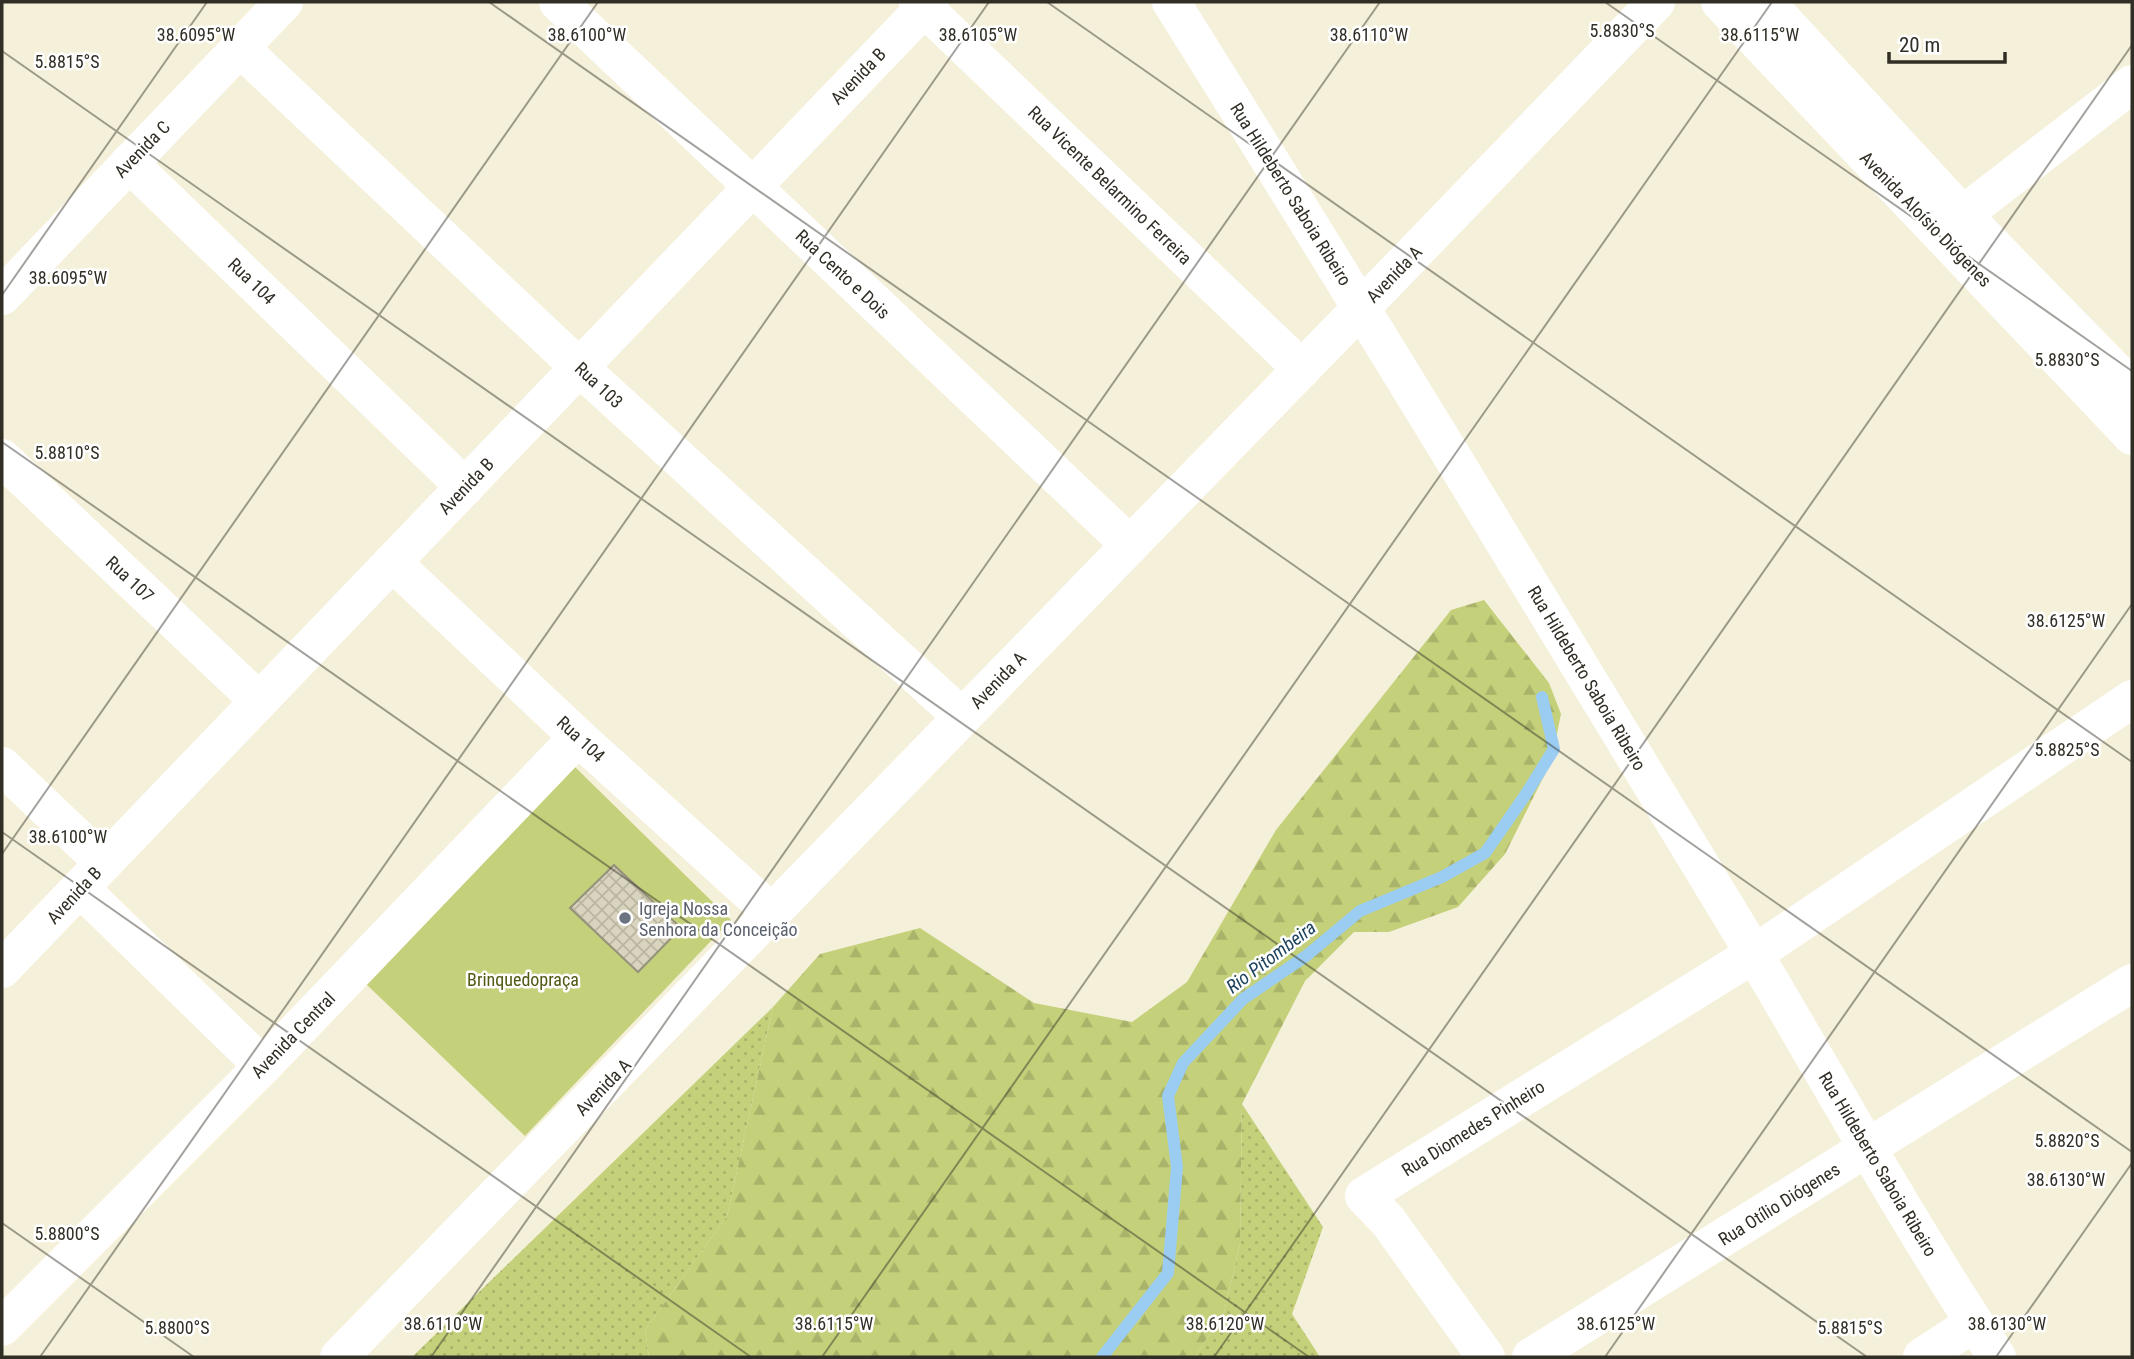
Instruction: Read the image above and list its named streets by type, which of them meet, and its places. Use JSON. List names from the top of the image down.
{
  "streets": {
    "street": [
      "Avenida B",
      "Avenida C",
      "Rua Vicente Belarmino Ferreira",
      "Rua Hildeberto Saboia Ribeiro",
      "Avenida Aloísio Diógenes",
      "Rua Cento e Dois",
      "Avenida A",
      "Rua 104",
      "Rua 103",
      "Rua 107",
      "Avenida Central",
      "Rua Diomedes Pinheiro",
      "Rua Otílio Diógenes"
    ]
  },
  "crossings": [
    ["Avenida B", "Rua Vicente Belarmino Ferreira"],
    ["Avenida B", "Rua Cento e Dois"],
    ["Avenida B", "Rua 104"],
    ["Avenida B", "Rua 103"],
    ["Avenida B", "Rua 107"],
    ["Avenida C", "Rua 104"],
    ["Avenida C", "Rua 103"],
    ["Rua Vicente Belarmino Ferreira", "Avenida A"],
    ["Rua Hildeberto Saboia Ribeiro", "Avenida A"],
    ["Rua Hildeberto Saboia Ribeiro", "Rua Diomedes Pinheiro"],
    ["Rua Hildeberto Saboia Ribeiro", "Rua Otílio Diógenes"],
    ["Rua Cento e Dois", "Avenida A"],
    ["Avenida A", "Rua 104"],
    ["Avenida A", "Rua 103"],
    ["Rua 104", "Avenida Central"]
  ],
  "water": ["Rio Pitombeira"],
  "parks": ["Brinquedopraça"],
  "places": ["Igreja Nossa Senhora da Conceição"],
  "scale_bar": "20 m",
  "coordinates": [
    "5.8830°S",
    "38.6095°W",
    "38.6100°W",
    "38.6105°W",
    "38.6110°W",
    "38.6115°W",
    "5.8815°S",
    "5.8810°S",
    "38.6125°W",
    "5.8825°S",
    "5.8820°S",
    "38.6130°W",
    "5.8800°S",
    "38.6120°W"
  ]
}
